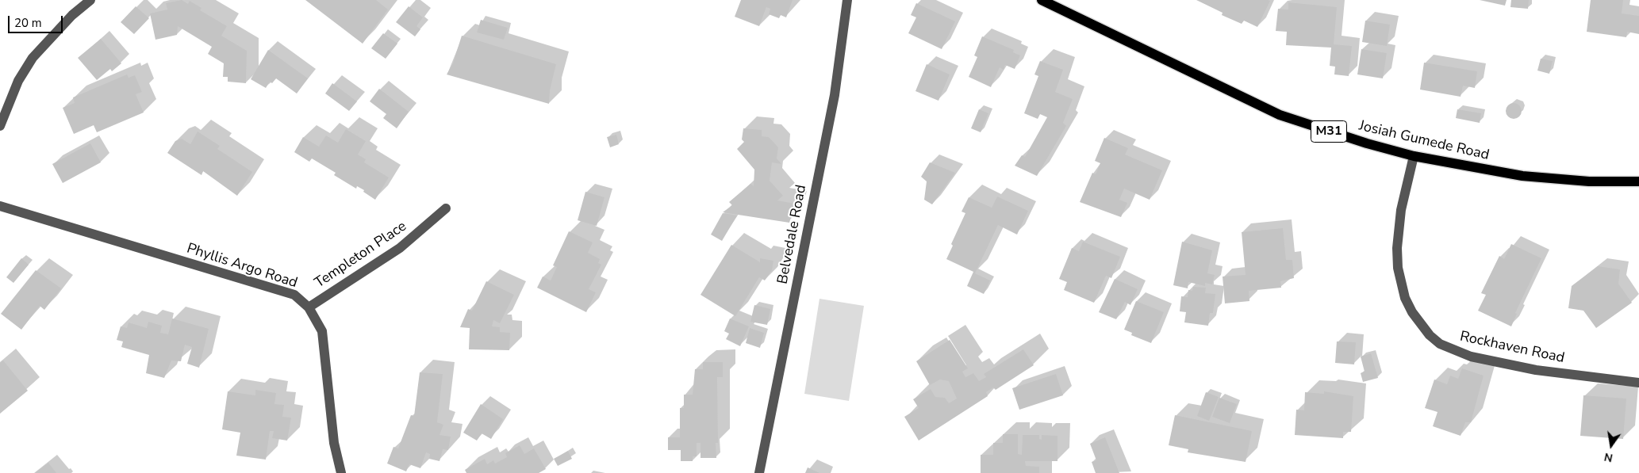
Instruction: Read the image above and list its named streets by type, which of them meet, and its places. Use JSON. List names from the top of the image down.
{
  "streets": {
    "main road": ["M31", "Josiah Gumede Road"],
    "street": [
      "Belvedale Road",
      "Templeton Place",
      "Phyllis Argo Road",
      "Rockhaven Road"
    ]
  },
  "crossings": [
    ["Josiah Gumede Road", "Rockhaven Road"],
    ["Templeton Place", "Phyllis Argo Road"]
  ],
  "scale_bar": "20 m",
  "north": "bottom"
}
